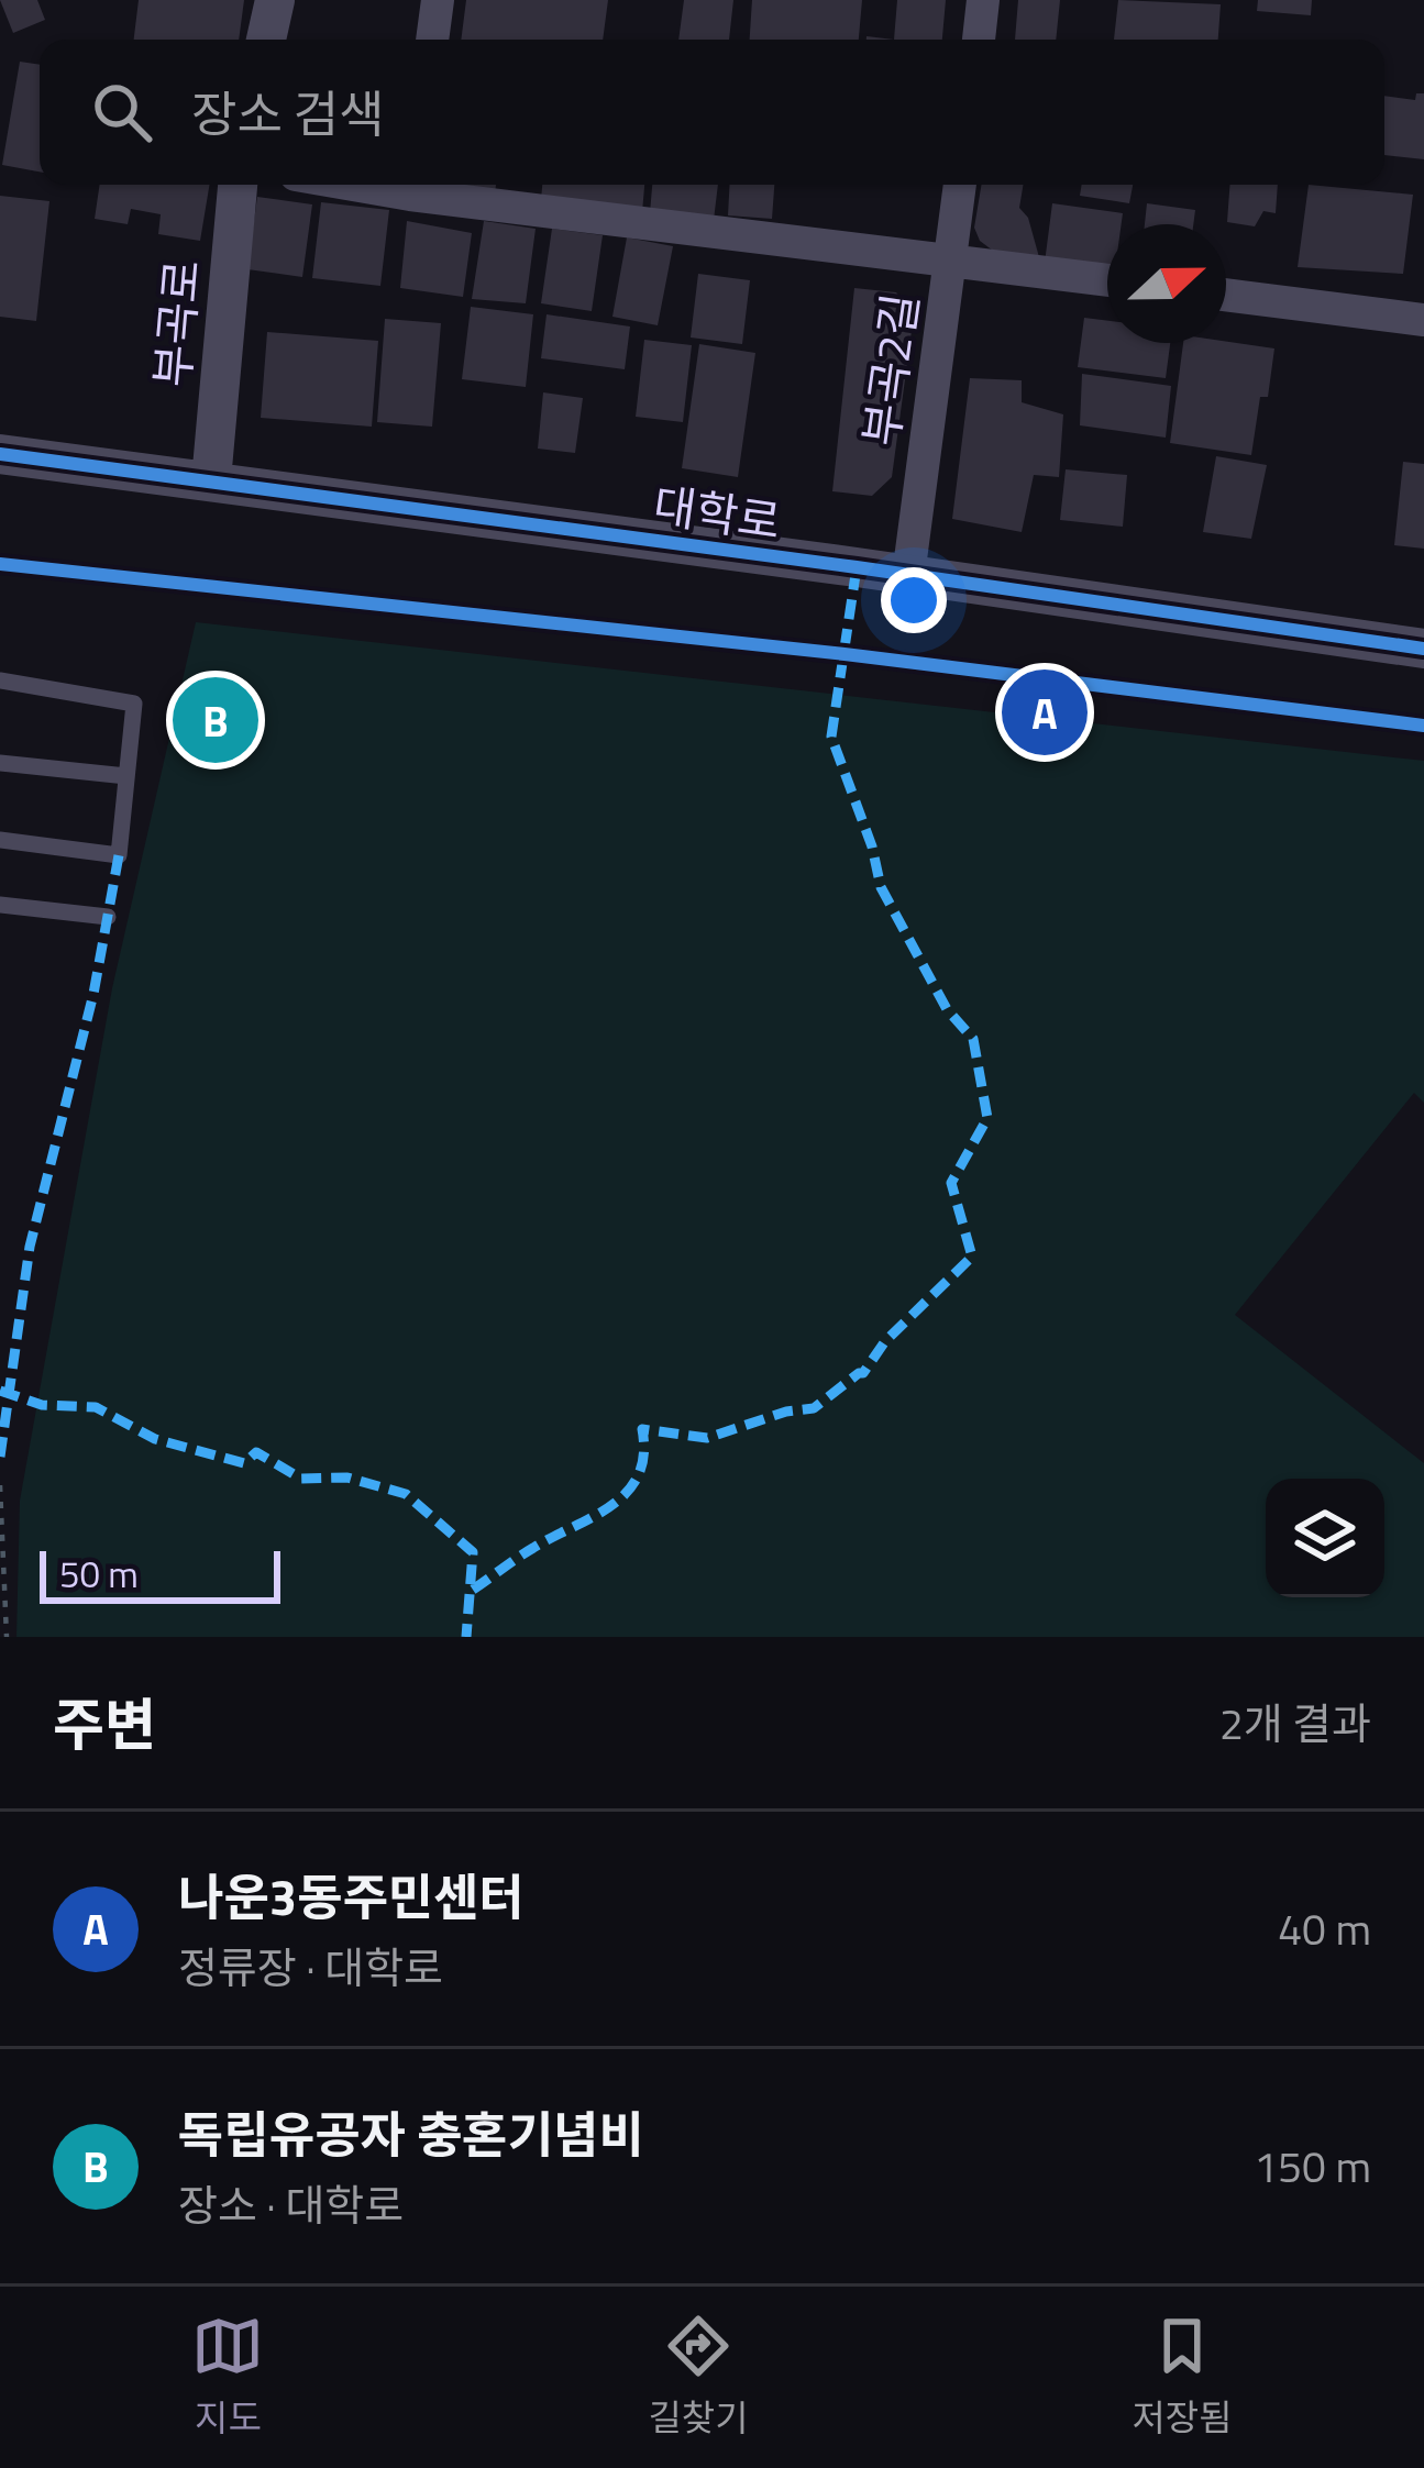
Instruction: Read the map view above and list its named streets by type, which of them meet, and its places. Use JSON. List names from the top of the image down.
{
  "streets": {
    "street": ["부곡로", "부곡2길", "대학로"]
  },
  "crossings": [
    ["부곡로", "대학로"],
    ["부곡2길", "대학로"]
  ],
  "scale_bar": "50 m",
  "north": "right",
  "page": {
    "search": "장소 검색",
    "pins": ["A", "B"],
    "scale": "50 m",
    "heading": ["주변", "2개 결과"],
    "list": [
      {
        "mark": "A",
        "name": "나운3동주민센터",
        "note": "정류장 · 대학로",
        "value": "40 m"
      },
      {
        "mark": "B",
        "name": "독립유공자 충혼기념비",
        "note": "장소 · 대학로",
        "value": "150 m"
      }
    ],
    "nav": ["지도", "길찾기", "저장됨"]
  }
}
